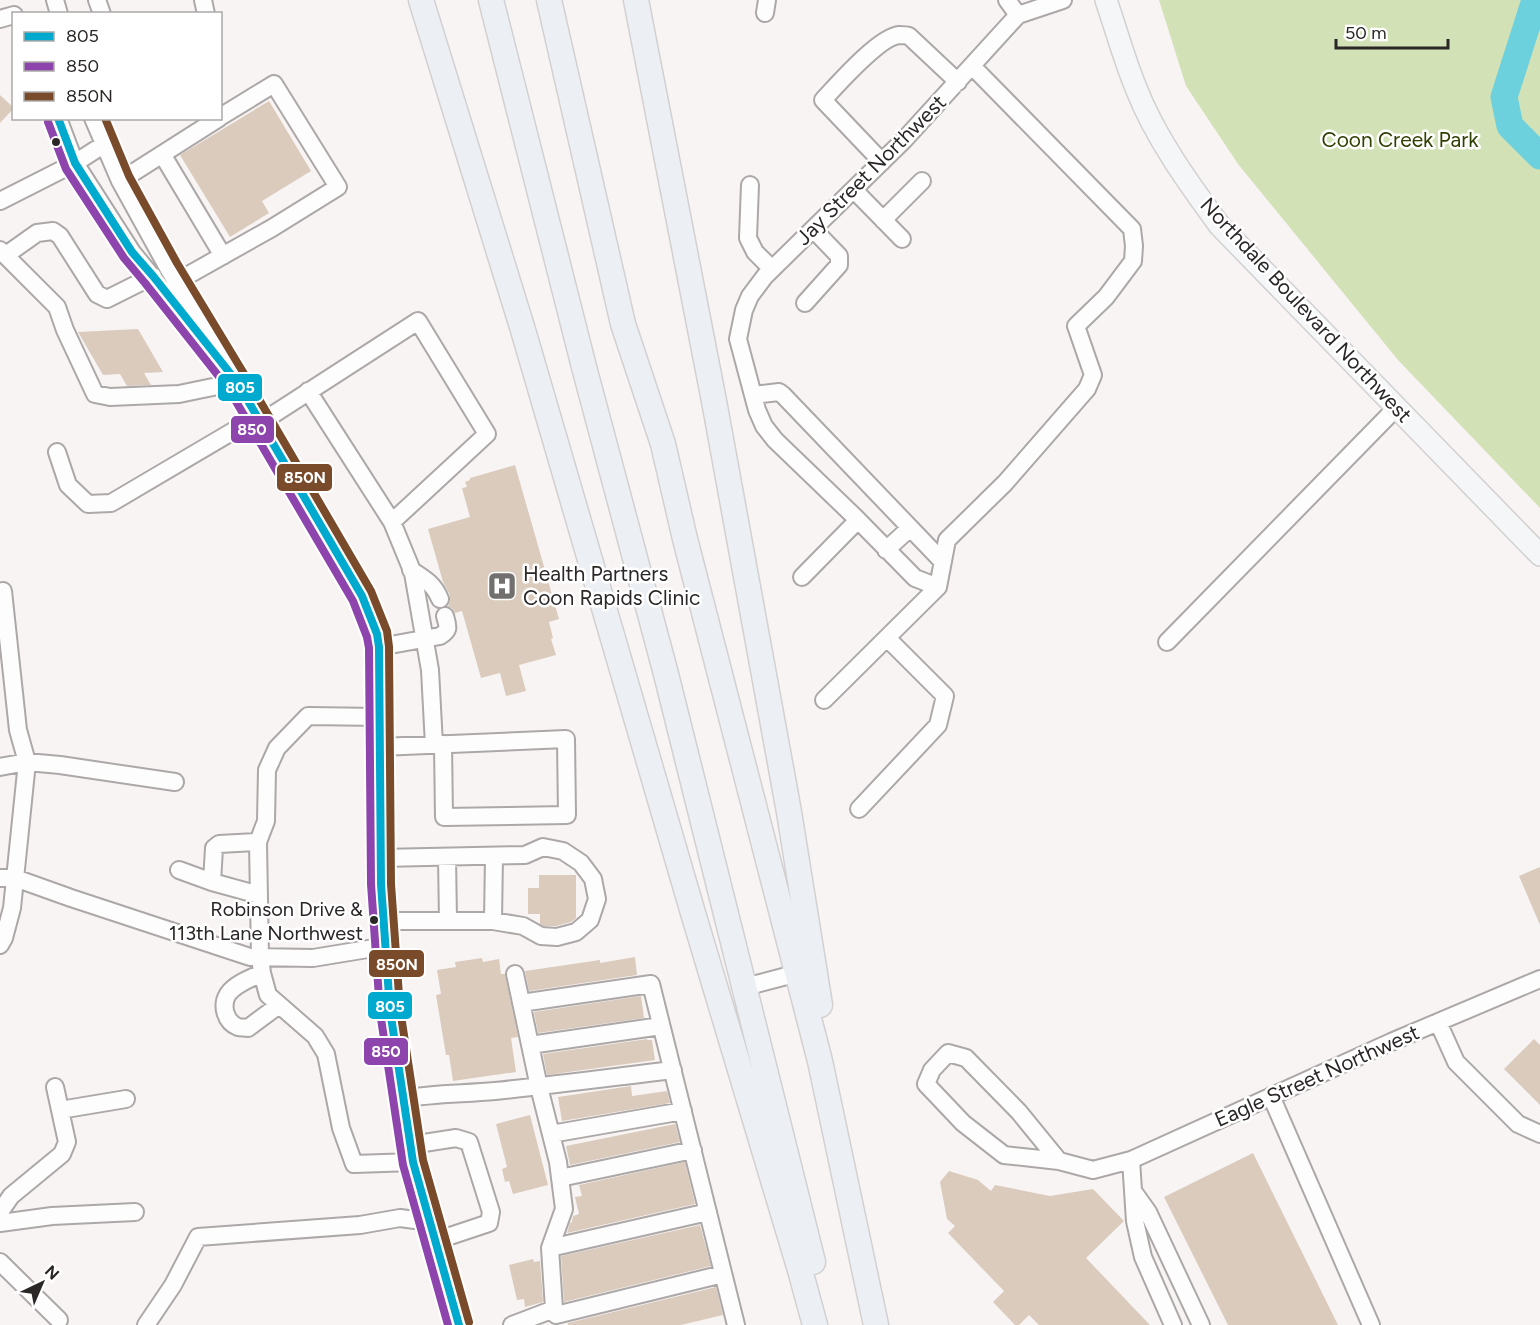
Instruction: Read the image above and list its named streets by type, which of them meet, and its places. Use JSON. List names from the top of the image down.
{
  "streets": {
    "main road": ["Northdale Boulevard Northwest"],
    "street": ["Jay Street Northwest", "Eagle Street Northwest"]
  },
  "parks": ["Coon Creek Park"],
  "places": {
    "hospital": ["Health Partners Coon Rapids Clinic"],
    "other": ["Robinson Drive & 113th Lane Northwest"]
  },
  "lines": ["transit line 805", "transit line 850N", "transit line 850"],
  "legend": ["805", "850", "850N"],
  "scale_bar": "50 m",
  "north": "top right"
}
